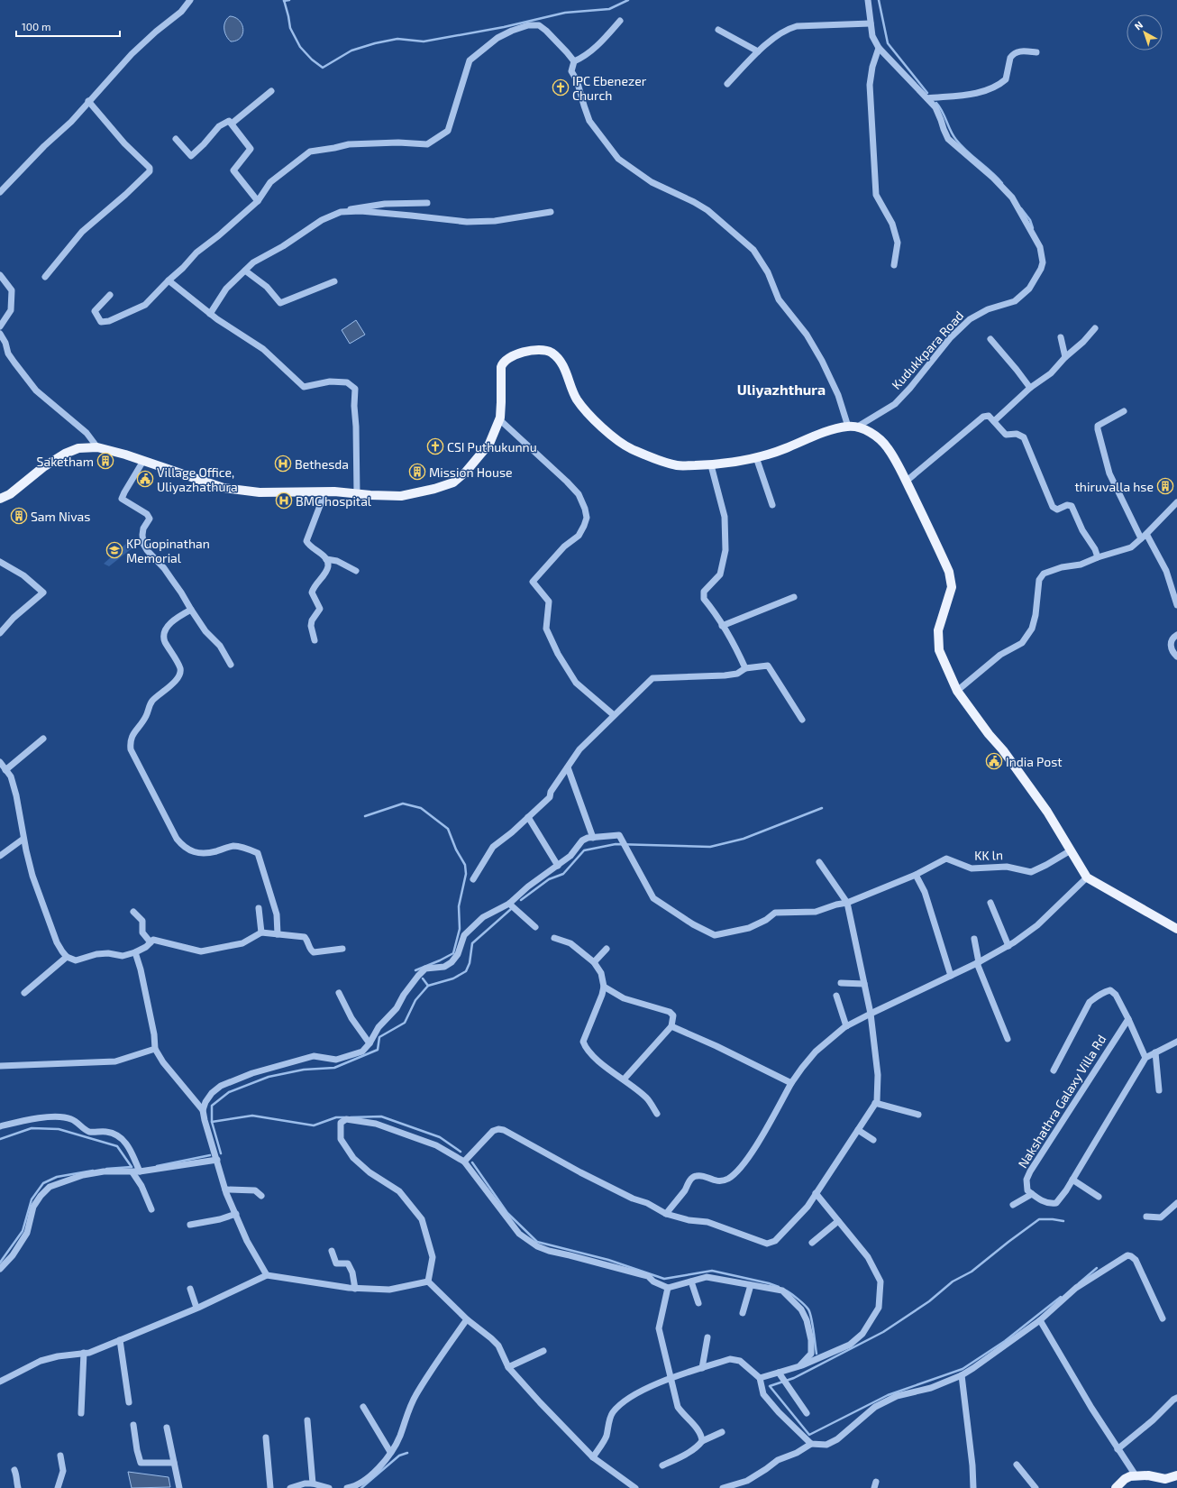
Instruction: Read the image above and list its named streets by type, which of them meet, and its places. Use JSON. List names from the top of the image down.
{
  "streets": {
    "street": ["Kudukkpara Road", "KK ln", "Nakshathra Galaxy Villa Rd"]
  },
  "districts": ["Uliyazhthura"],
  "places": {
    "church": ["IPC Ebenezer Church", "CSI Puthukunnu"],
    "building": [
      "Saketham",
      "Mission House",
      "thiruvalla hse",
      "Sam Nivas"
    ],
    "hospital": ["Bethesda", "BMC hospital"],
    "public building": ["Village Office, Uliyazhathura", "India Post"],
    "school or university": ["KP Gopinathan Memorial"]
  },
  "scale_bar": "100 m",
  "north": "top left"
}
